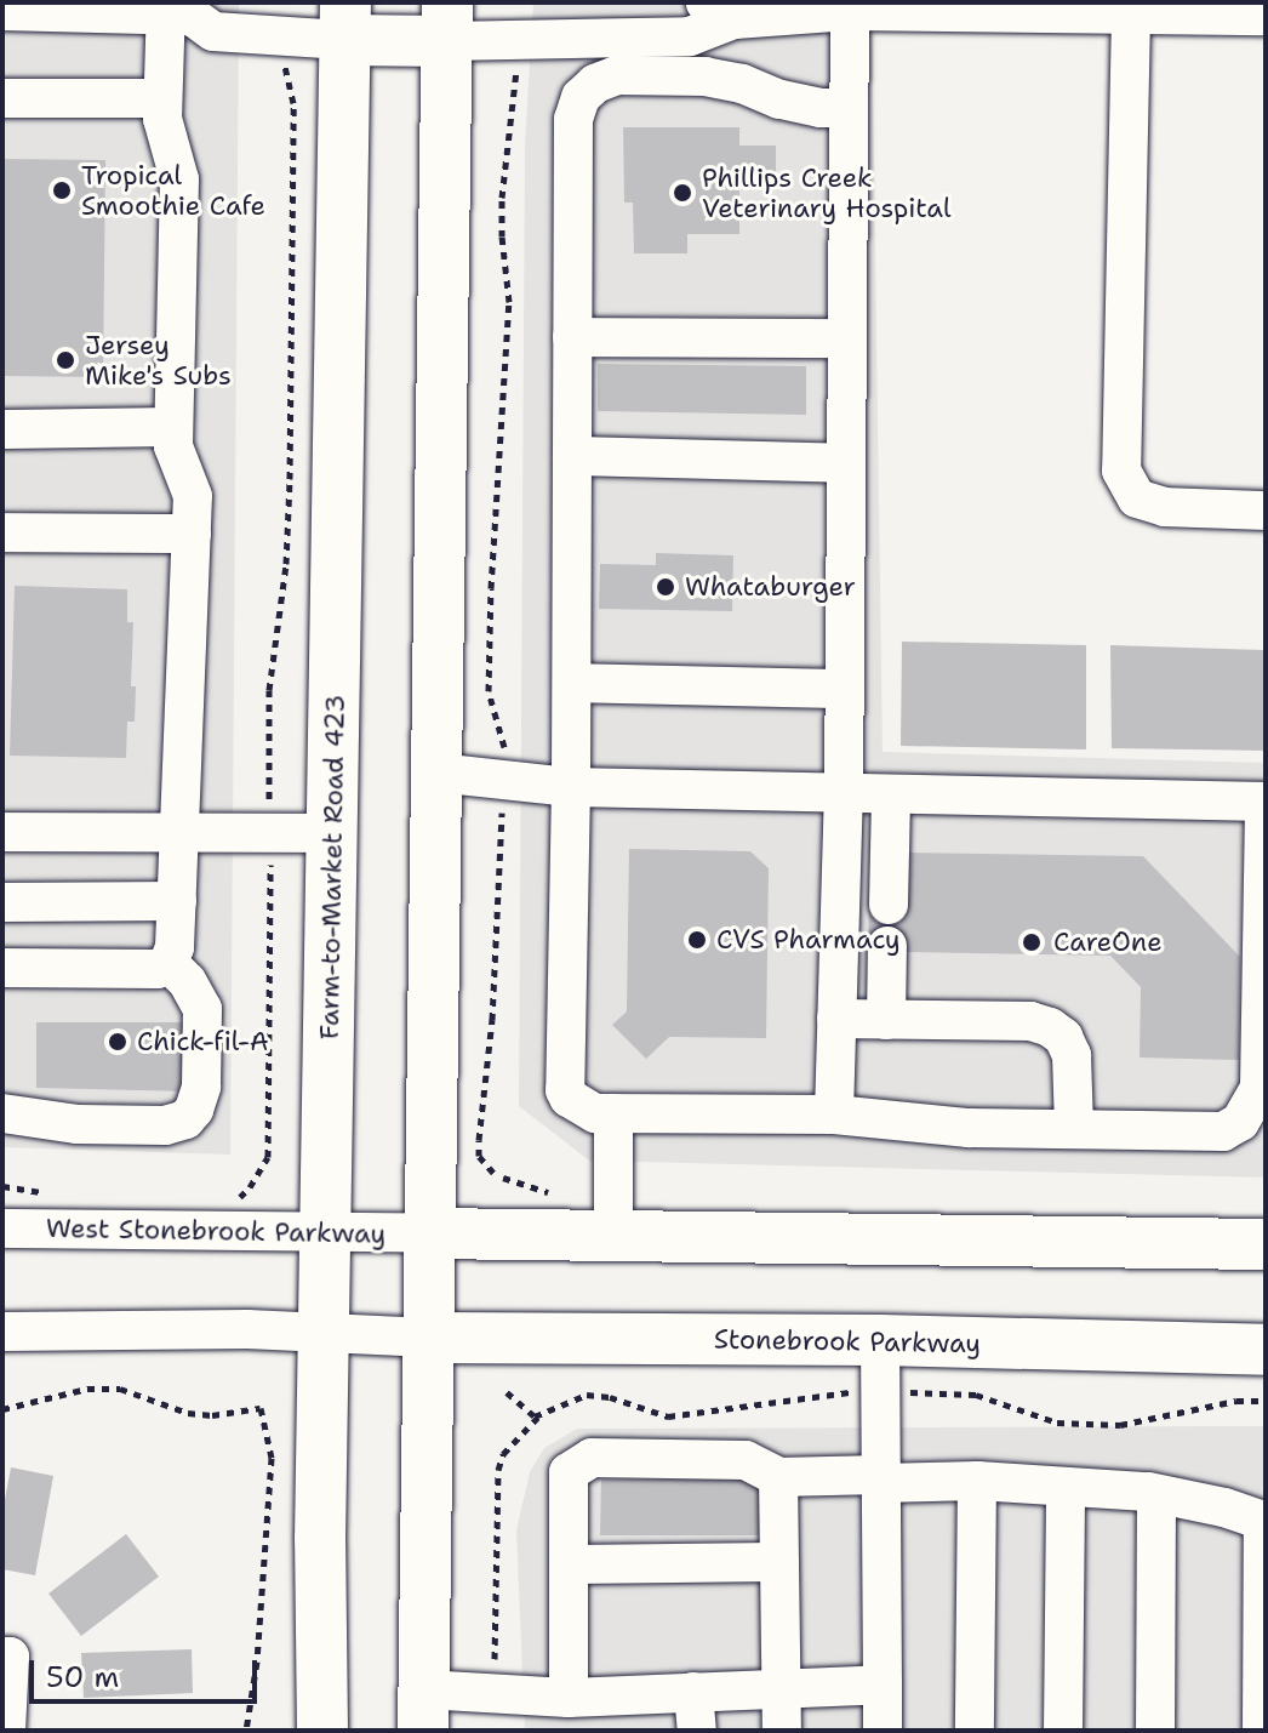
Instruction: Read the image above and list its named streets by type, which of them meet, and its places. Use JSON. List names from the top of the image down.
{
  "streets": {
    "main road": ["Farm-to-Market Road 423", "Stonebrook Parkway"],
    "street": ["West Stonebrook Parkway"]
  },
  "crossings": [
    ["Farm-to-Market Road 423", "West Stonebrook Parkway"]
  ],
  "places": [
    "Tropical Smoothie Cafe",
    "Phillips Creek Veterinary Hospital",
    "Jersey Mike's Subs",
    "Whataburger",
    "CVS Pharmacy",
    "CareOne",
    "Chick-fil-A"
  ],
  "scale_bar": "50 m"
}
